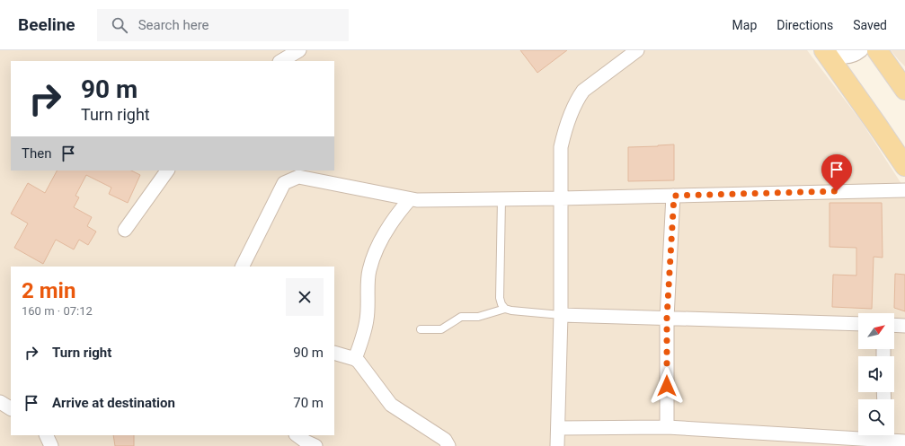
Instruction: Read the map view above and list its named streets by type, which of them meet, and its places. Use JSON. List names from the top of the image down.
{
  "north": "top right",
  "page": {
    "header": "Beeline",
    "search": "Search here",
    "nav": ["Map", "Directions", "Saved"],
    "turn": ["90 m", "Turn right"],
    "then": "Then",
    "heading": ["2 min", "160 m · 07:12"],
    "list": [
      {
        "name": "Turn right",
        "value": "90 m"
      },
      {
        "name": "Arrive at destination",
        "value": "70 m"
      }
    ]
  }
}
